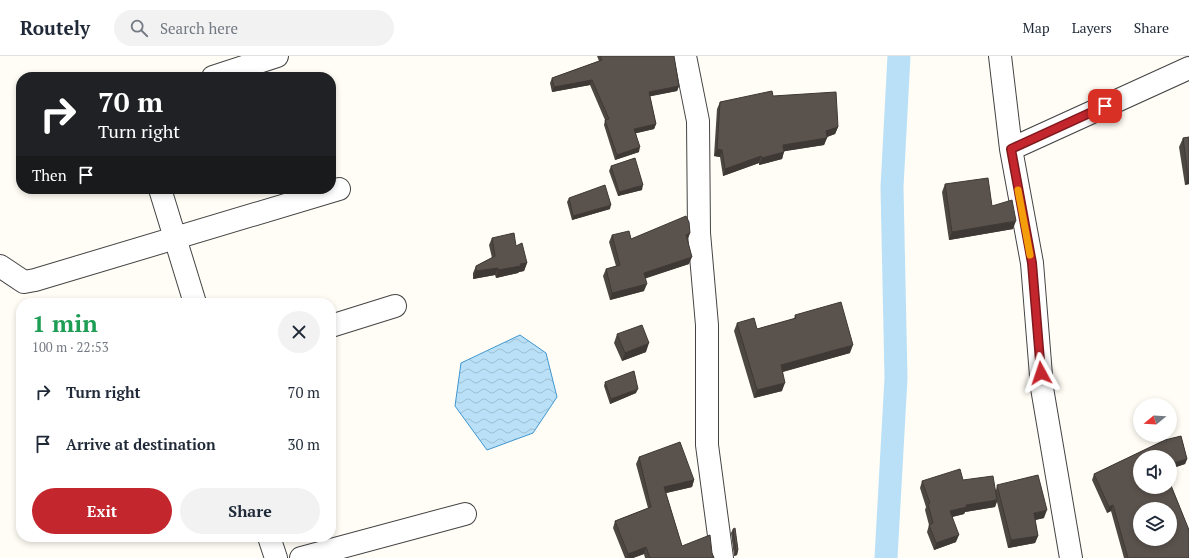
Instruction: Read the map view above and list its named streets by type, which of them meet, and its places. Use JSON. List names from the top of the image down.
{
  "north": "left",
  "page": {
    "header": "Routely",
    "search": "Search here",
    "nav": ["Map", "Layers", "Share"],
    "turn": ["70 m", "Turn right"],
    "then": "Then",
    "heading": ["1 min", "100 m · 22:53"],
    "list": [
      {
        "name": "Turn right",
        "value": "70 m"
      },
      {
        "name": "Arrive at destination",
        "value": "30 m"
      }
    ],
    "buttons": ["Exit", "Share"]
  }
}
